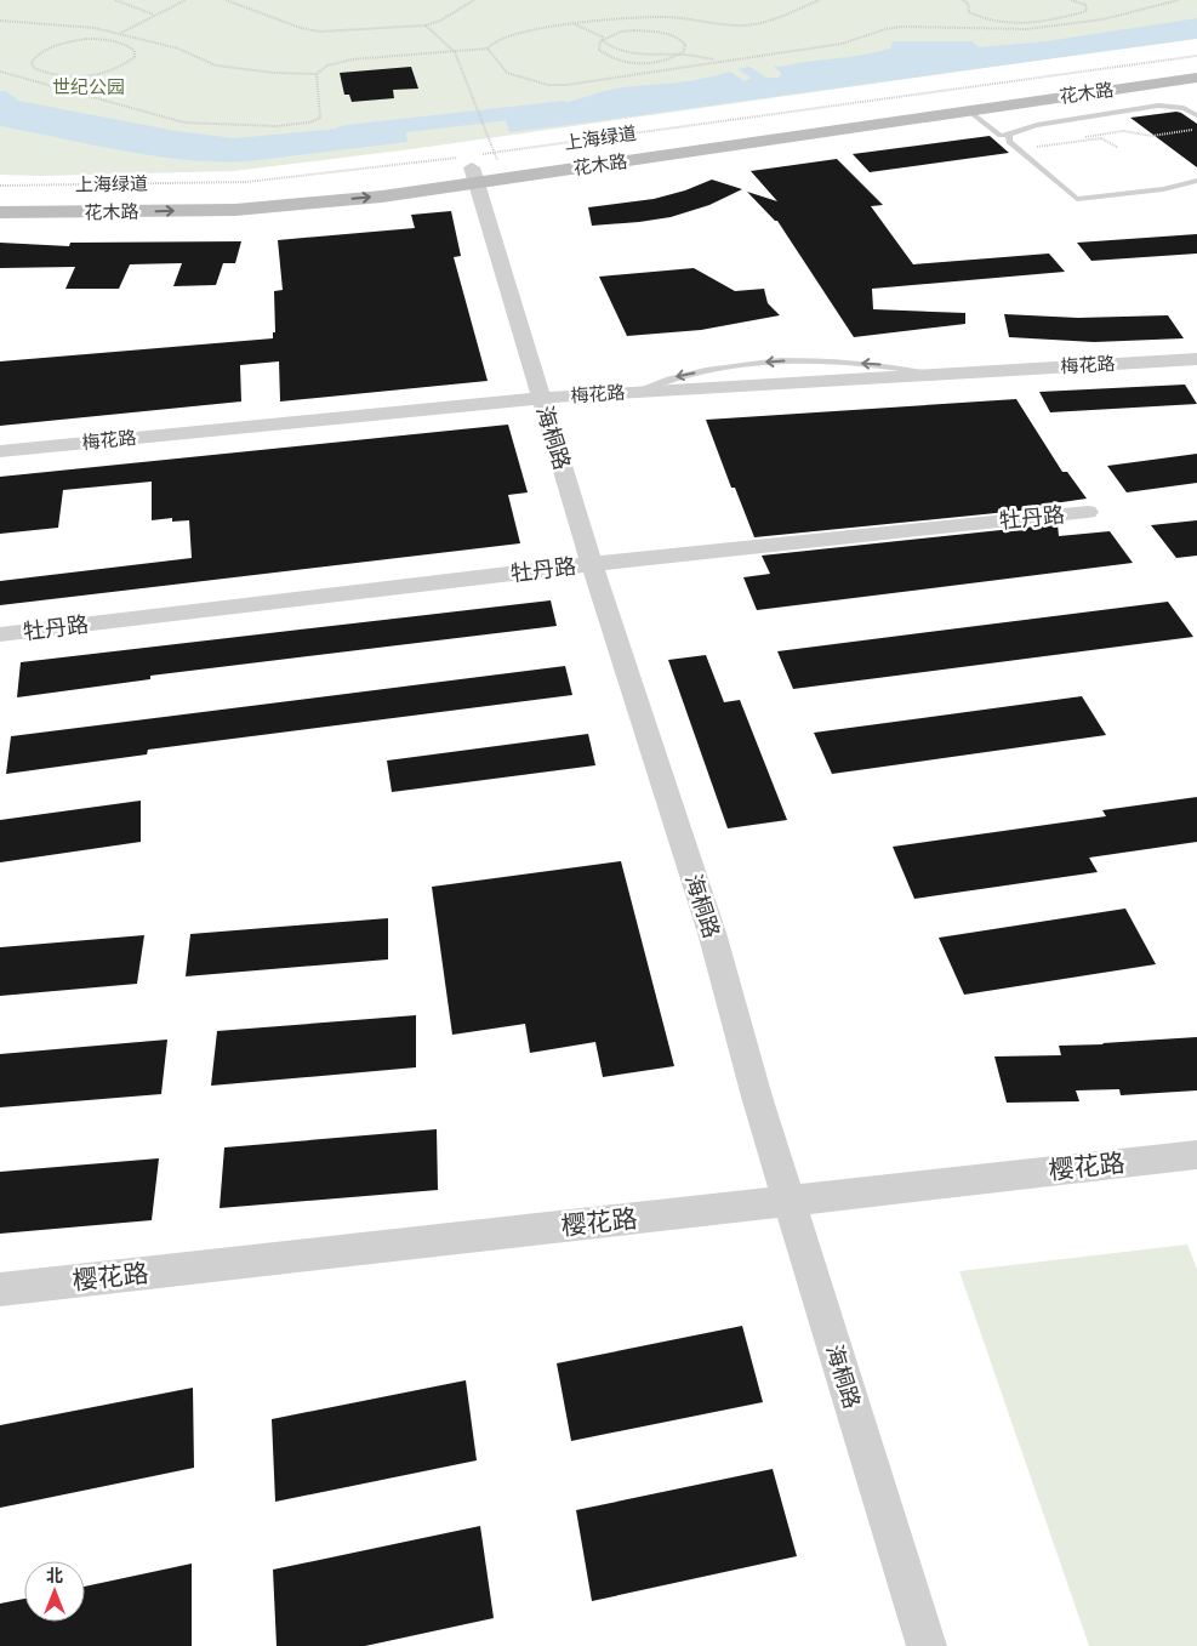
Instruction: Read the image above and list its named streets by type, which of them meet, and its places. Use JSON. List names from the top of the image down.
{
  "streets": {
    "main road": ["花木路"],
    "street": [
      "梅花路",
      "海桐路",
      "牡丹路",
      "樱花路"
    ],
    "path": ["上海绿道"]
  },
  "crossings": [
    ["花木路", "上海绿道"],
    ["花木路", "海桐路"],
    ["上海绿道", "海桐路"],
    ["梅花路", "海桐路"],
    ["海桐路", "牡丹路"],
    ["海桐路", "樱花路"]
  ],
  "parks": ["世纪公园"],
  "north": "top"
}
